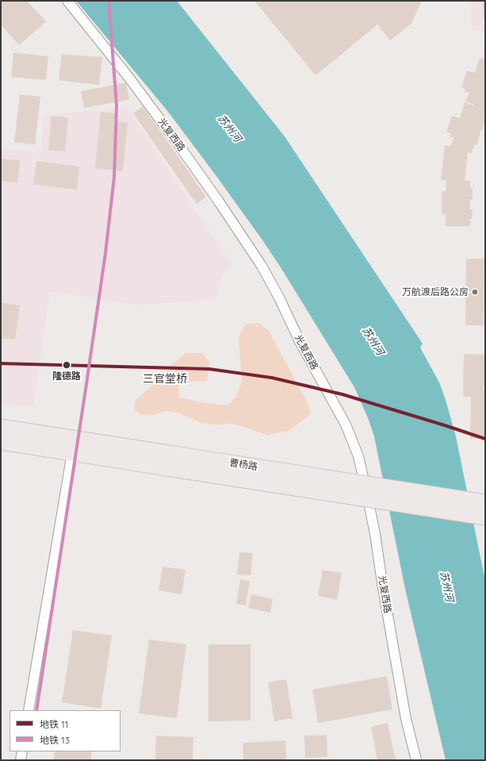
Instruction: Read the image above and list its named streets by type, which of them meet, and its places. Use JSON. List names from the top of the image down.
{
  "streets": {
    "main road": ["曹杨路"],
    "street": ["光复西路"]
  },
  "districts": ["三官堂桥"],
  "water": ["苏州河"],
  "places": ["万航渡后路公房", "隆德路"],
  "lines": ["metro line 13", "metro line 11"],
  "legend": ["地铁 11", "地铁 13"]
}
